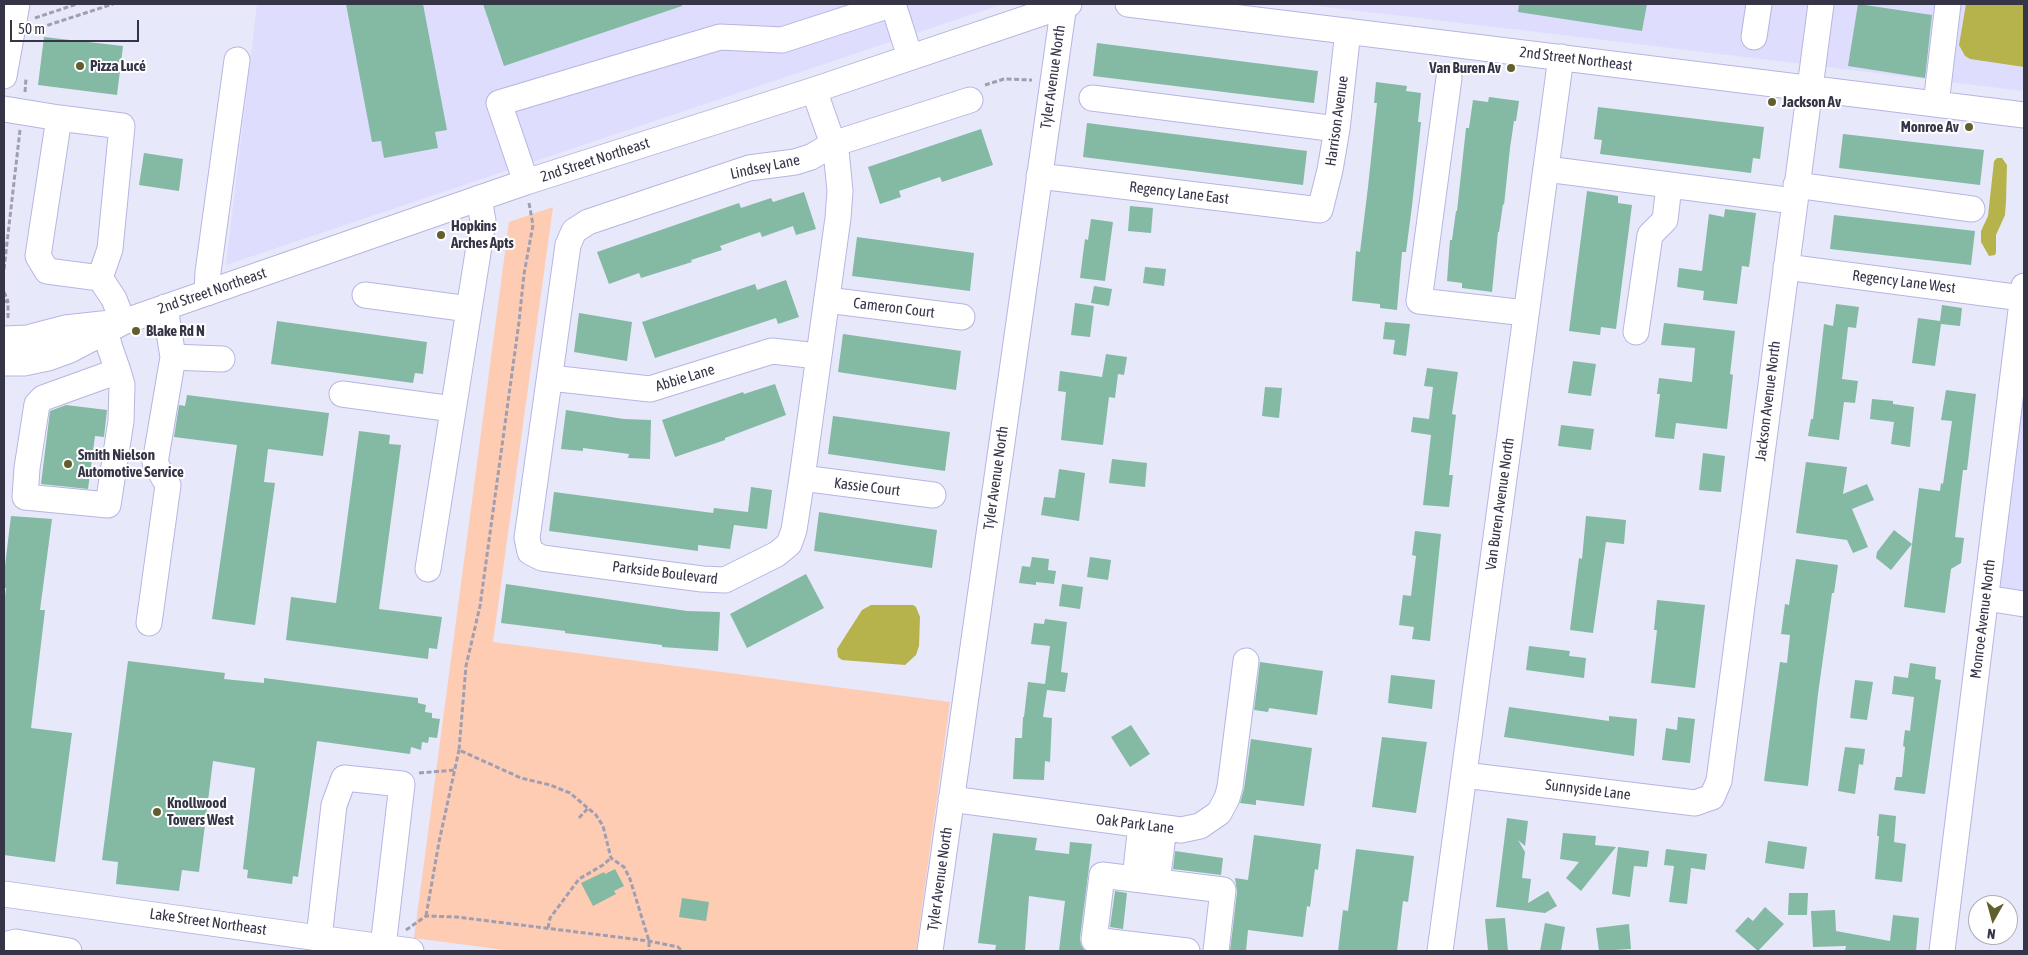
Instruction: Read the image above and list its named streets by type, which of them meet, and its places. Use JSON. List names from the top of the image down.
{
  "streets": {
    "street": [
      "2nd Street Northeast",
      "Tyler Avenue North",
      "Harrison Avenue",
      "Lindsey Lane",
      "Regency Lane East",
      "Regency Lane West",
      "Cameron Court",
      "Abbie Lane",
      "Jackson Avenue North",
      "Kassie Court",
      "Van Buren Avenue North",
      "Parkside Boulevard",
      "Monroe Avenue North",
      "Sunnyside Lane",
      "Oak Park Lane",
      "Lake Street Northeast"
    ]
  },
  "crossings": [
    ["2nd Street Northeast", "Tyler Avenue North"],
    ["2nd Street Northeast", "Harrison Avenue"],
    ["2nd Street Northeast", "Jackson Avenue North"],
    ["2nd Street Northeast", "Van Buren Avenue North"],
    ["2nd Street Northeast", "Parkside Boulevard"],
    ["Tyler Avenue North", "Regency Lane East"],
    ["Tyler Avenue North", "Oak Park Lane"],
    ["Harrison Avenue", "Regency Lane East"],
    ["Lindsey Lane", "Parkside Boulevard"],
    ["Regency Lane West", "Jackson Avenue North"],
    ["Regency Lane West", "Monroe Avenue North"],
    ["Cameron Court", "Parkside Boulevard"],
    ["Abbie Lane", "Parkside Boulevard"],
    ["Jackson Avenue North", "Sunnyside Lane"],
    ["Kassie Court", "Parkside Boulevard"],
    ["Van Buren Avenue North", "Sunnyside Lane"]
  ],
  "places": [
    "Pizza Lucé",
    "Van Buren Av",
    "Jackson Av",
    "Monroe Av",
    "Hopkins Arches Apts",
    "Blake Rd N",
    "Smith Nielson Automotive Service",
    "Knollwood Towers West"
  ],
  "scale_bar": "50 m",
  "north": "bottom"
}
